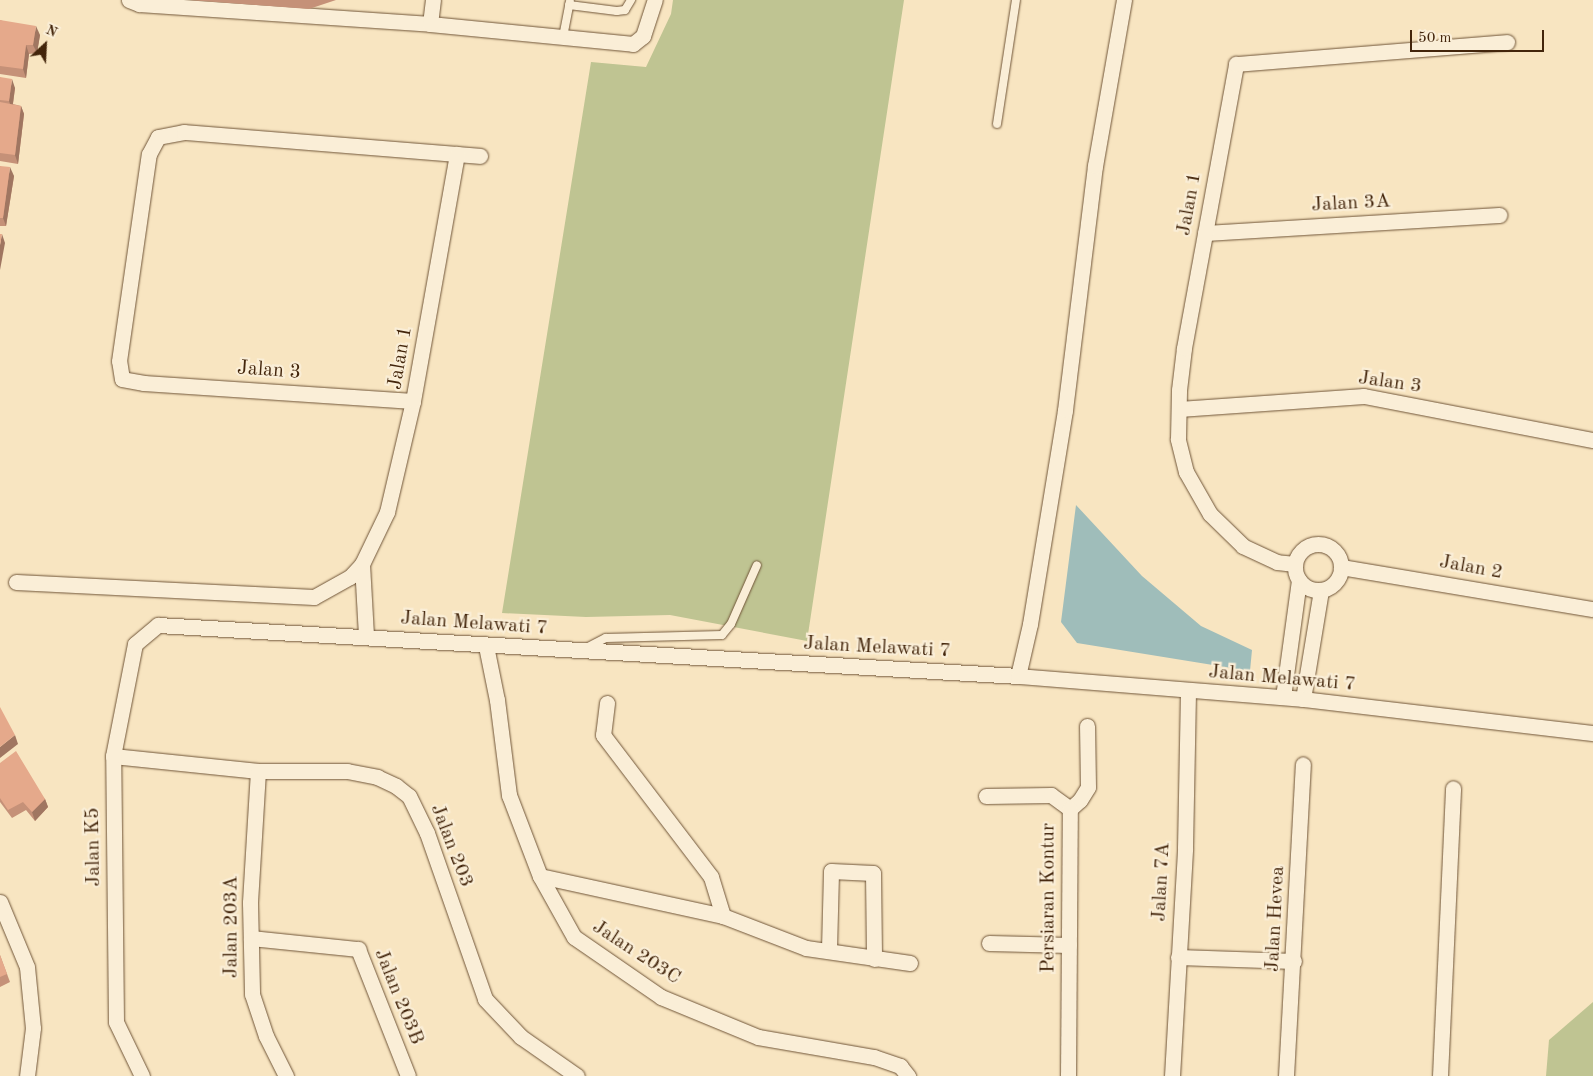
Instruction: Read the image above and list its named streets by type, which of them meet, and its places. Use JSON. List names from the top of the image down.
{
  "streets": {
    "street": [
      "Jalan 1",
      "Jalan 3A",
      "Jalan 3",
      "Jalan 2",
      "Jalan Melawati 7",
      "Jalan 203",
      "Jalan K5",
      "Jalan 7A",
      "Persiaran Kontur",
      "Jalan Hevea",
      "Jalan 203A",
      "Jalan 203C",
      "Jalan 203B"
    ]
  },
  "crossings": [
    ["Jalan 1", "Jalan 3A"],
    ["Jalan 1", "Jalan 3"],
    ["Jalan 1", "Jalan 2"],
    ["Jalan Melawati 7", "Jalan K5"],
    ["Jalan Melawati 7", "Jalan 7A"],
    ["Jalan Melawati 7", "Jalan 203C"],
    ["Jalan 203", "Jalan K5"],
    ["Jalan 203", "Jalan 203A"],
    ["Jalan 203A", "Jalan 203B"]
  ],
  "scale_bar": "50 m",
  "north": "top right"
}
